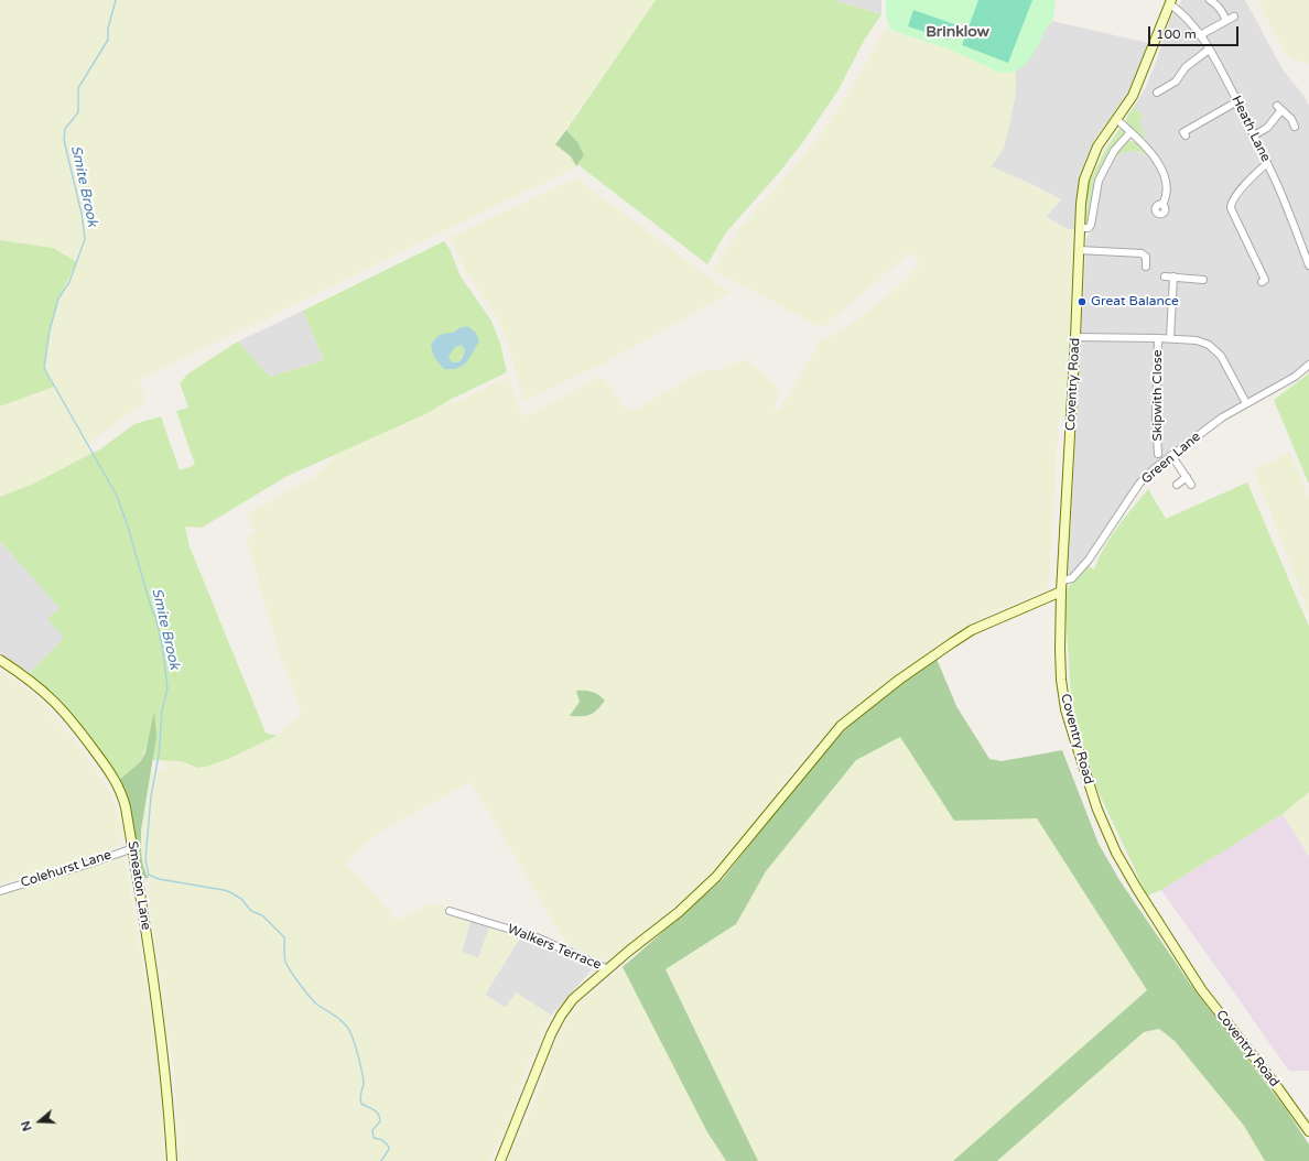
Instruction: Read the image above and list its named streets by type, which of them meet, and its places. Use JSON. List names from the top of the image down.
{
  "streets": {
    "main road": ["Coventry Road", "Smeaton Lane"],
    "street": [
      "Heath Lane",
      "Skipwith Close",
      "Green Lane",
      "Colehurst Lane",
      "Walkers Terrace"
    ]
  },
  "crossings": [
    ["Heath Lane", "Coventry Road"],
    ["Coventry Road", "Green Lane"],
    ["Colehurst Lane", "Smeaton Lane"]
  ],
  "districts": ["Brinklow"],
  "water": ["Smite Brook"],
  "places": ["Great Balance"],
  "scale_bar": "100 m",
  "north": "left"
}
